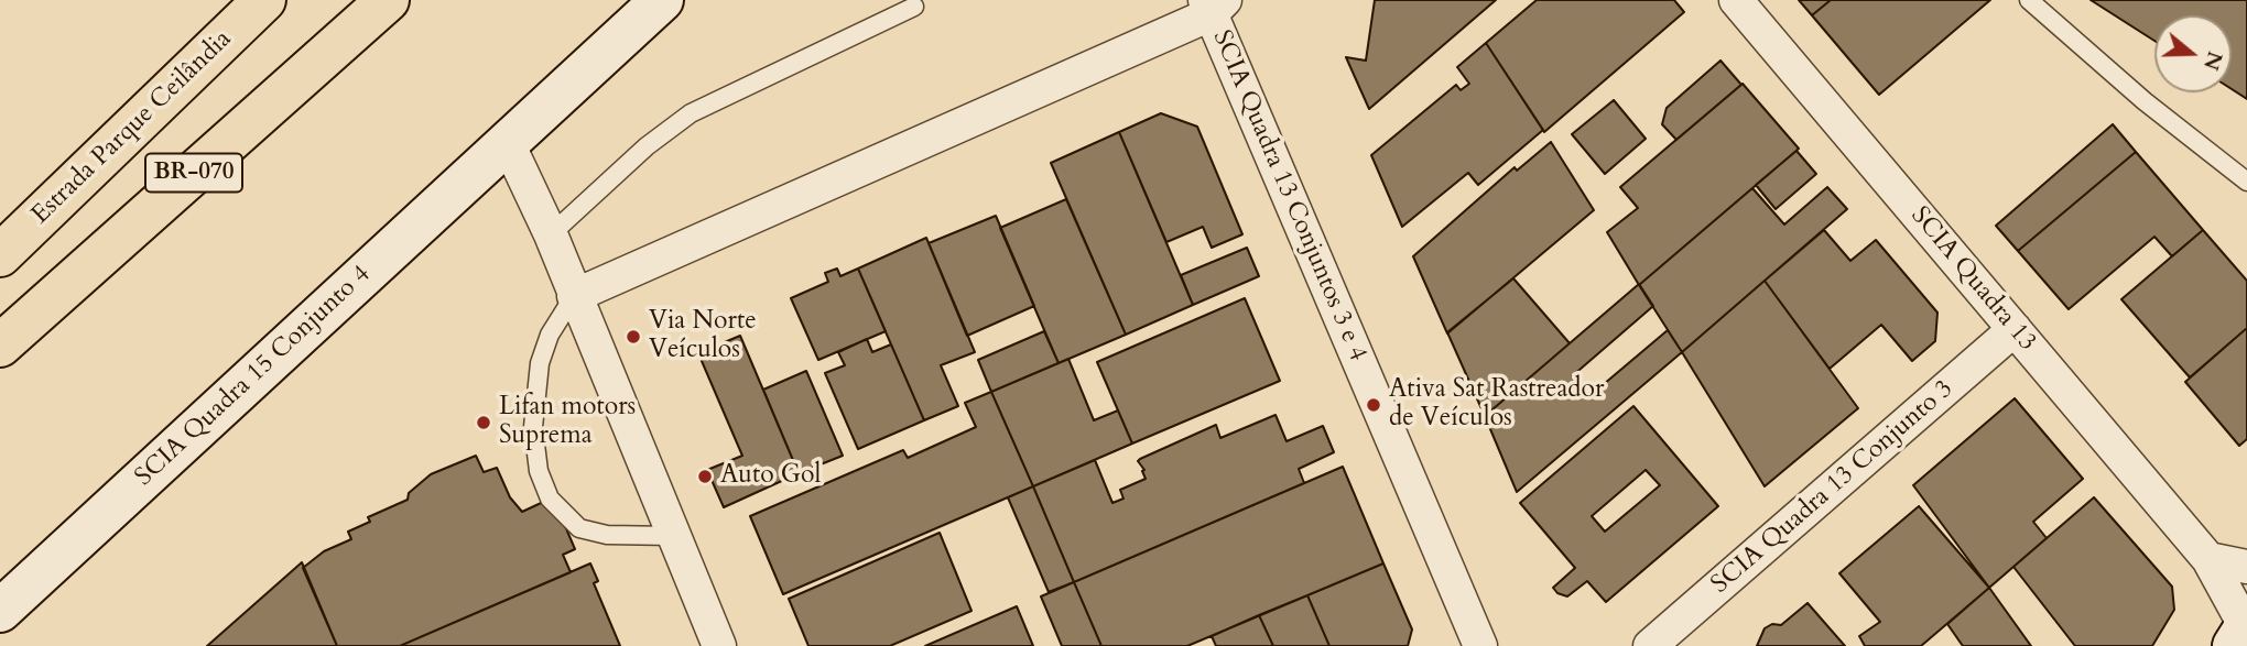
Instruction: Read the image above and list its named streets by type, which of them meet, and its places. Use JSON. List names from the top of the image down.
{
  "streets": {
    "highway": ["Estrada Parque Ceilândia", "BR-070"],
    "street": [
      "SCIA Quadra 13 Conjuntos 3 e 4",
      "SCIA Quadra 13",
      "SCIA Quadra 15 Conjunto 4",
      "SCIA Quadra 13 Conjunto 3"
    ]
  },
  "crossings": [
    ["SCIA Quadra 13", "SCIA Quadra 13 Conjunto 3"]
  ],
  "places": [
    "Via Norte Veículos",
    "Ativa Sat Rastreador de Veículos",
    "Lifan motors Suprema",
    "Auto Gol"
  ],
  "north": "right"
}
